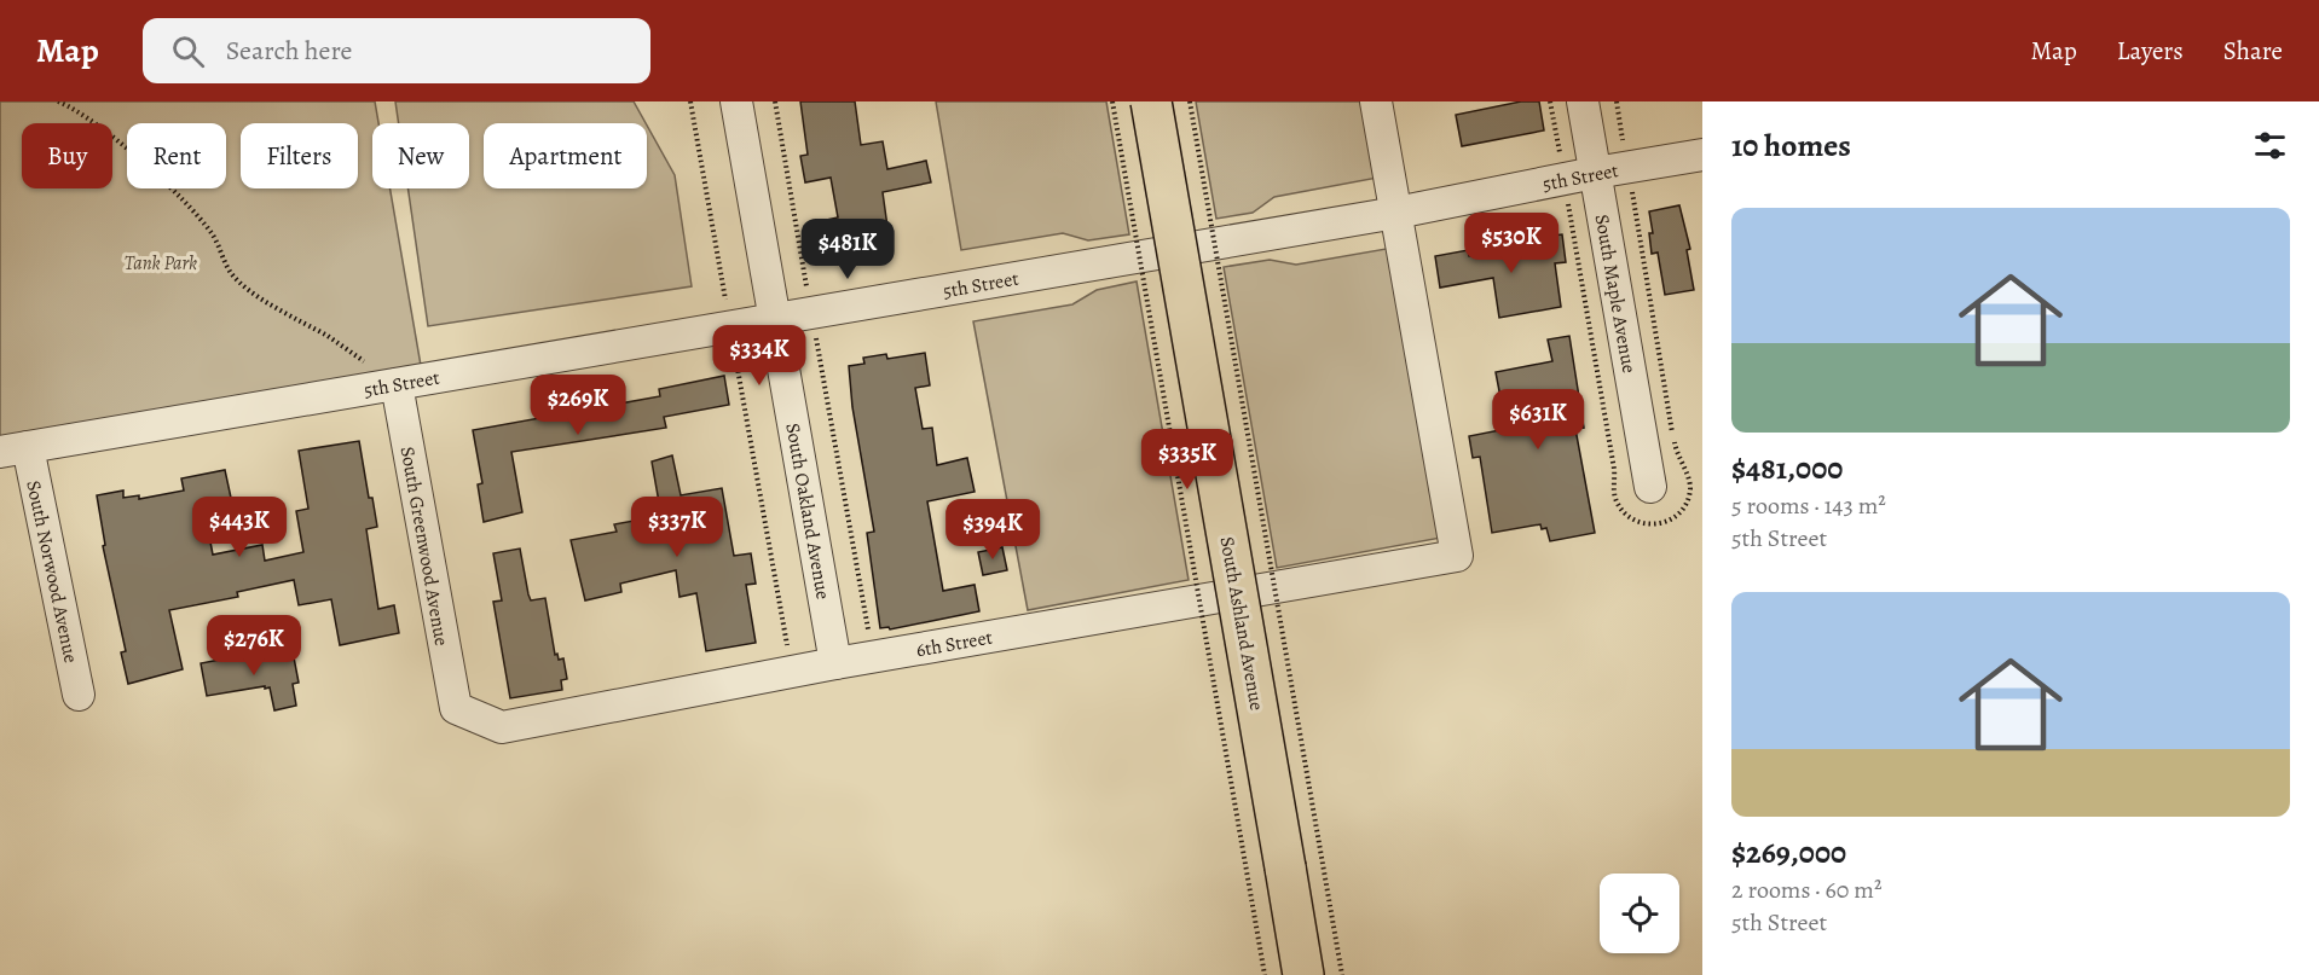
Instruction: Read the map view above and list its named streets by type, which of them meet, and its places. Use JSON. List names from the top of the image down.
{
  "streets": {
    "main road": ["South Ashland Avenue"],
    "street": [
      "5th Street",
      "South Maple Avenue",
      "South Oakland Avenue",
      "South Greenwood Avenue",
      "South Norwood Avenue",
      "6th Street"
    ]
  },
  "crossings": [
    ["5th Street", "South Maple Avenue"],
    ["5th Street", "South Oakland Avenue"],
    ["5th Street", "South Greenwood Avenue"],
    ["5th Street", "South Norwood Avenue"],
    ["5th Street", "6th Street"],
    ["South Oakland Avenue", "6th Street"],
    ["South Greenwood Avenue", "6th Street"]
  ],
  "parks": ["Tank Park"],
  "page": {
    "header": "Map",
    "search": "Search here",
    "nav": ["Map", "Layers", "Share"],
    "heading": "10 homes",
    "chip": [
      "Buy",
      "Rent",
      "Filters",
      "New",
      "Apartment"
    ],
    "list": [
      {
        "name": "$481,000",
        "note": "5 rooms · 143 m² · 5th Street"
      },
      {
        "name": "$269,000",
        "note": "2 rooms · 60 m² · 5th Street"
      }
    ],
    "price": [
      "$530K",
      "$481K",
      "$334K",
      "$269K",
      "$631K",
      "$335K",
      "$443K",
      "$337K",
      "$394K",
      "$276K"
    ]
  }
}
